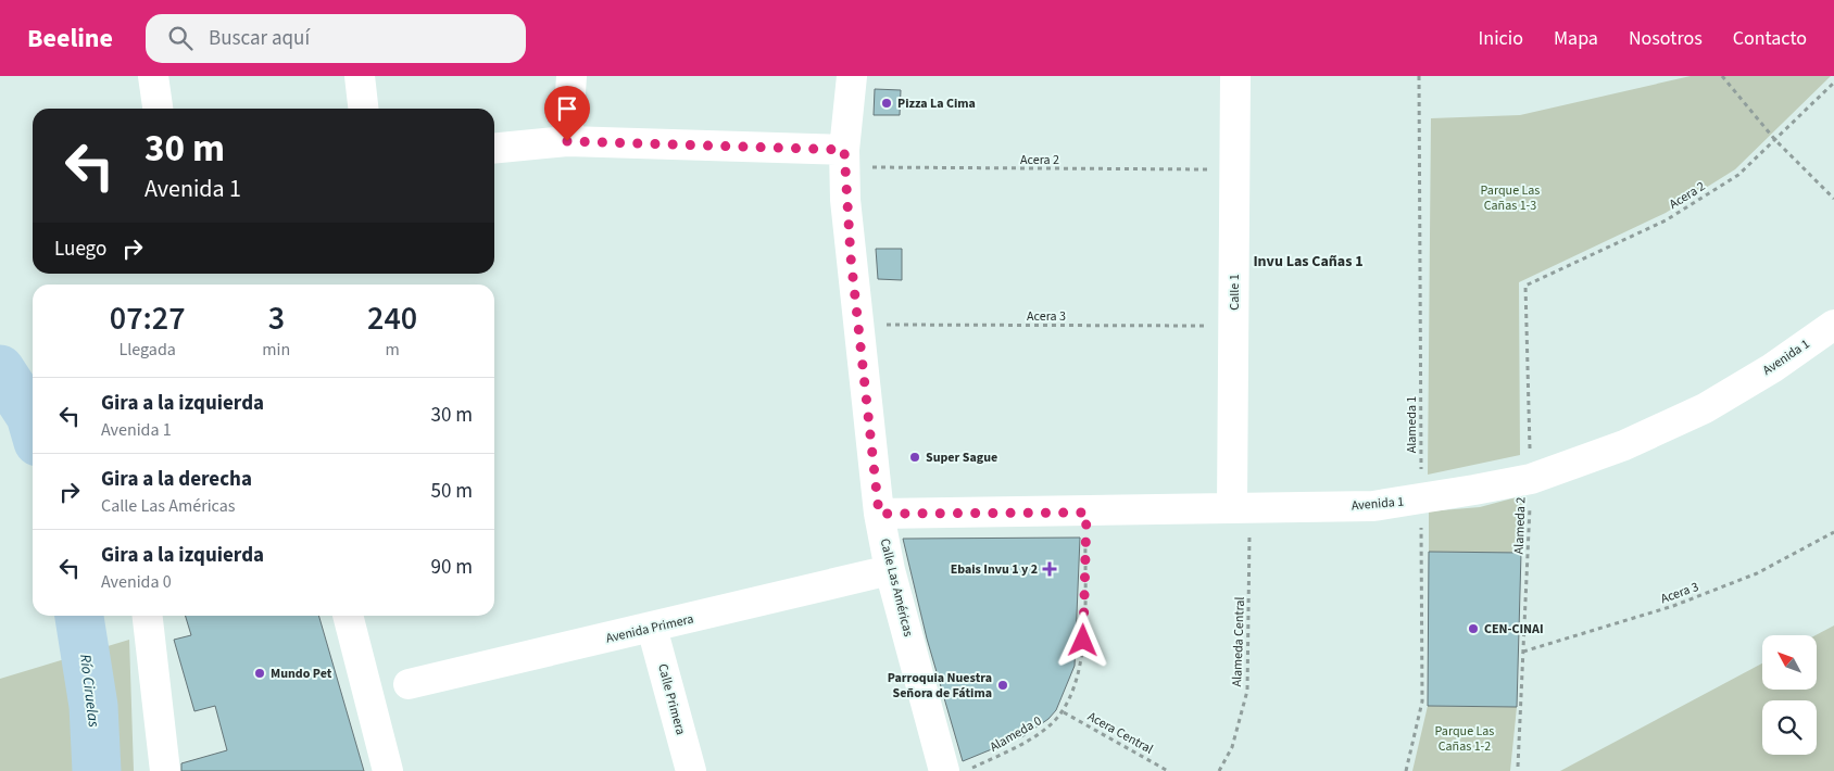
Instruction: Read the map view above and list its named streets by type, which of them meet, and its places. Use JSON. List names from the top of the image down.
{
  "streets": {
    "street": [
      "Calle 1",
      "Avenida 1",
      "Calle Las Américas",
      "Avenida Primera",
      "Calle Primera"
    ],
    "path": [
      "Acera 2",
      "Acera 3",
      "Alameda 1",
      "Alameda 2",
      "Alameda Central",
      "Acera Central",
      "Alameda 0"
    ]
  },
  "crossings": [
    ["Acera 2", "Calle 1"],
    ["Acera 2", "Alameda 2"],
    ["Acera 2", "Calle Las Américas"],
    ["Calle 1", "Acera 3"],
    ["Calle 1", "Avenida 1"],
    ["Calle 1", "Alameda Central"],
    ["Acera 3", "Alameda 2"],
    ["Acera 3", "Calle Las Américas"],
    ["Avenida 1", "Alameda 1"],
    ["Avenida 1", "Alameda 2"],
    ["Avenida 1", "Calle Las Américas"],
    ["Avenida 1", "Alameda Central"],
    ["Avenida 1", "Alameda 0"],
    ["Calle Las Américas", "Avenida Primera"],
    ["Avenida Primera", "Calle Primera"],
    ["Acera Central", "Alameda 0"]
  ],
  "districts": ["Invu Las Cañas 1"],
  "water": ["Río Ciruelas"],
  "parks": ["Parque Las Cañas 1-3", "Parque Las Cañas 1-2"],
  "places": {
    "other": [
      "Pizza La Cima",
      "Super Sague",
      "CEN-CINAI",
      "Mundo Pet",
      "Parroquia Nuestra Señora de Fátima"
    ],
    "health": ["Ebais Invu 1 y 2"]
  },
  "north": "top left",
  "page": {
    "header": "Beeline",
    "search": "Buscar aquí",
    "nav": [
      "Inicio",
      "Mapa",
      "Nosotros",
      "Contacto"
    ],
    "turn": ["30 m", "Avenida 1"],
    "then": "Luego",
    "eta": [
      "07:27",
      "Llegada",
      "3",
      "min",
      "240",
      "m"
    ],
    "list": [
      {
        "name": "Gira a la izquierda",
        "note": "Avenida 1",
        "value": "30 m"
      },
      {
        "name": "Gira a la derecha",
        "note": "Calle Las Américas",
        "value": "50 m"
      },
      {
        "name": "Gira a la izquierda",
        "note": "Avenida 0",
        "value": "90 m"
      }
    ]
  }
}
